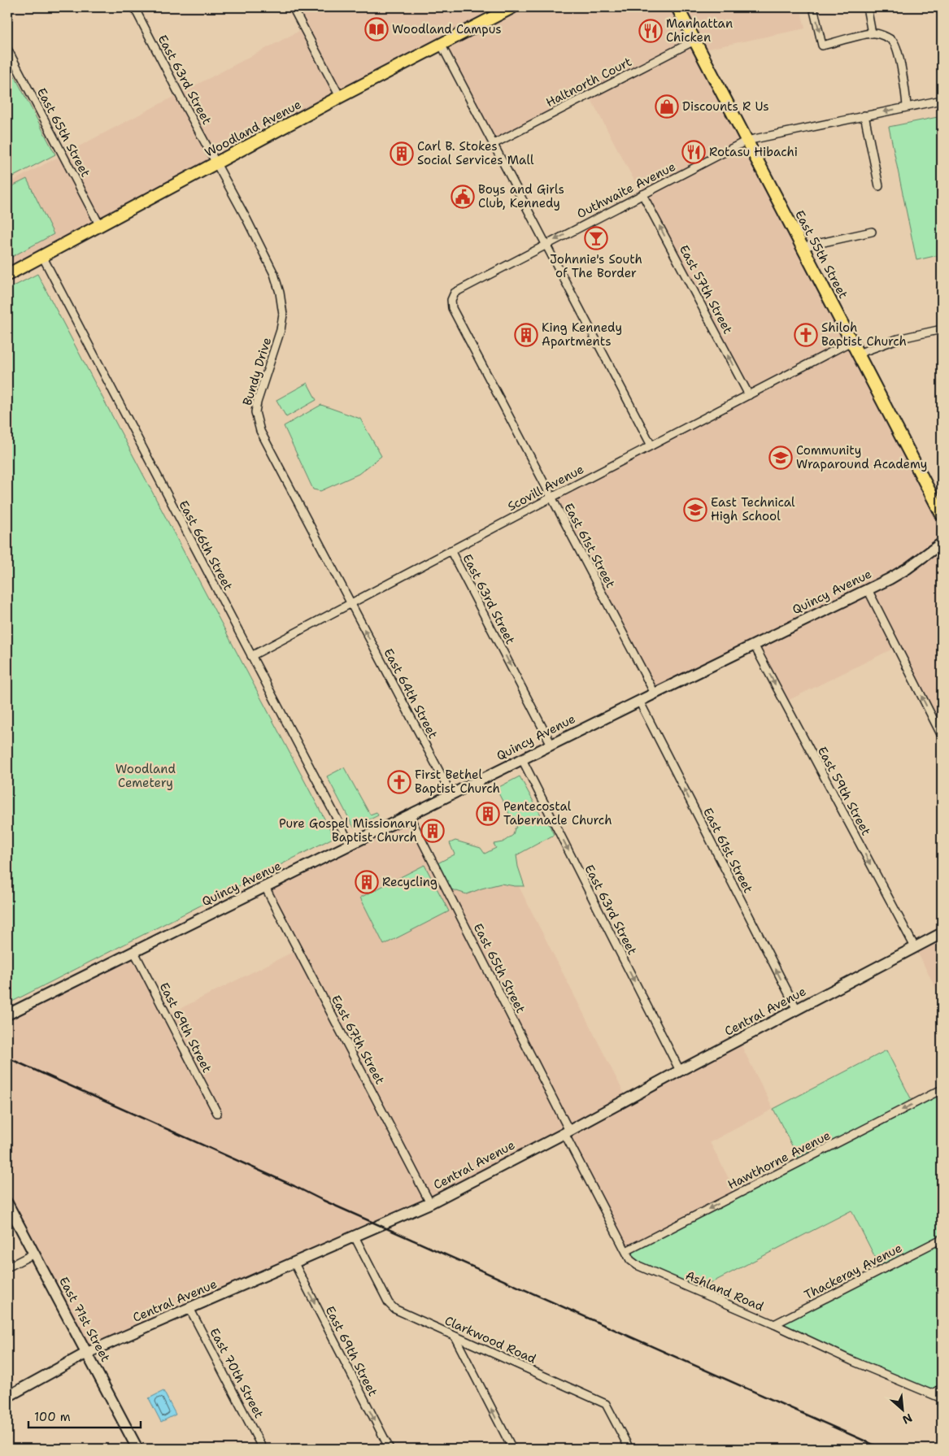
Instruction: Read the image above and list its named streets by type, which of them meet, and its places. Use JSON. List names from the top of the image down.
{
  "streets": {
    "main road": ["Woodland Avenue", "East 55th Street"],
    "street": [
      "East 63rd Street",
      "Haltnorth Court",
      "East 65th Street",
      "Outhwaite Avenue",
      "East 57th Street",
      "Bundy Drive",
      "Scovill Avenue",
      "East 66th Street",
      "East 61st Street",
      "Quincy Avenue",
      "East 64th Street",
      "East 59th Street",
      "Central Avenue",
      "East 69th Street",
      "East 67th Street",
      "Hawthorne Avenue",
      "Thackeray Avenue",
      "Ashland Road",
      "East 71st Street",
      "Clarkwood Road",
      "East 70th Street"
    ]
  },
  "crossings": [
    ["East 63rd Street", "Woodland Avenue"],
    ["East 63rd Street", "Bundy Drive"],
    ["East 63rd Street", "Scovill Avenue"],
    ["East 63rd Street", "Quincy Avenue"],
    ["East 63rd Street", "Central Avenue"],
    ["Haltnorth Court", "East 55th Street"],
    ["Woodland Avenue", "East 65th Street"],
    ["Woodland Avenue", "Bundy Drive"],
    ["Woodland Avenue", "East 66th Street"],
    ["East 65th Street", "Quincy Avenue"],
    ["East 65th Street", "Central Avenue"],
    ["East 65th Street", "Ashland Road"],
    ["Outhwaite Avenue", "East 55th Street"],
    ["Outhwaite Avenue", "East 57th Street"],
    ["Outhwaite Avenue", "East 61st Street"],
    ["East 55th Street", "Scovill Avenue"],
    ["East 57th Street", "Scovill Avenue"],
    ["Bundy Drive", "Scovill Avenue"],
    ["Bundy Drive", "East 64th Street"],
    ["Scovill Avenue", "East 66th Street"],
    ["Scovill Avenue", "East 61st Street"],
    ["Scovill Avenue", "East 64th Street"],
    ["East 66th Street", "Quincy Avenue"],
    ["East 61st Street", "Quincy Avenue"],
    ["East 61st Street", "Central Avenue"],
    ["Quincy Avenue", "East 64th Street"],
    ["Quincy Avenue", "East 59th Street"],
    ["Quincy Avenue", "East 69th Street"],
    ["Quincy Avenue", "East 67th Street"],
    ["East 59th Street", "Central Avenue"],
    ["Central Avenue", "East 69th Street"],
    ["Central Avenue", "East 67th Street"],
    ["Central Avenue", "Ashland Road"],
    ["Central Avenue", "East 71st Street"],
    ["Central Avenue", "Clarkwood Road"],
    ["Central Avenue", "East 70th Street"],
    ["Hawthorne Avenue", "Ashland Road"],
    ["Thackeray Avenue", "Ashland Road"]
  ],
  "one_way": [
    "East 63rd Street",
    "East 57th Street",
    "East 61st Street",
    "East 64th Street",
    "East 59th Street",
    "East 69th Street",
    "Hawthorne Avenue"
  ],
  "parks": ["Woodland Cemetery"],
  "places": {
    "library": ["Woodland Campus"],
    "restaurant": ["Manhattan Chicken", "Rotasu Hibachi"],
    "shop": ["Discounts R Us"],
    "building": [
      "Carl B. Stokes Social Services Mall",
      "King Kennedy Apartments",
      "Pentecostal Tabernacle Church",
      "Pure Gospel Missionary Baptist Church",
      "Recycling"
    ],
    "public building": ["Boys and Girls Club, Kennedy"],
    "bar": ["Johnnie's South of The Border"],
    "church": ["Shiloh Baptist Church", "First Bethel Baptist Church"],
    "school or university": ["Community Wraparound Academy", "East Technical High School"]
  },
  "scale_bar": "100 m",
  "north": "bottom right"
}
